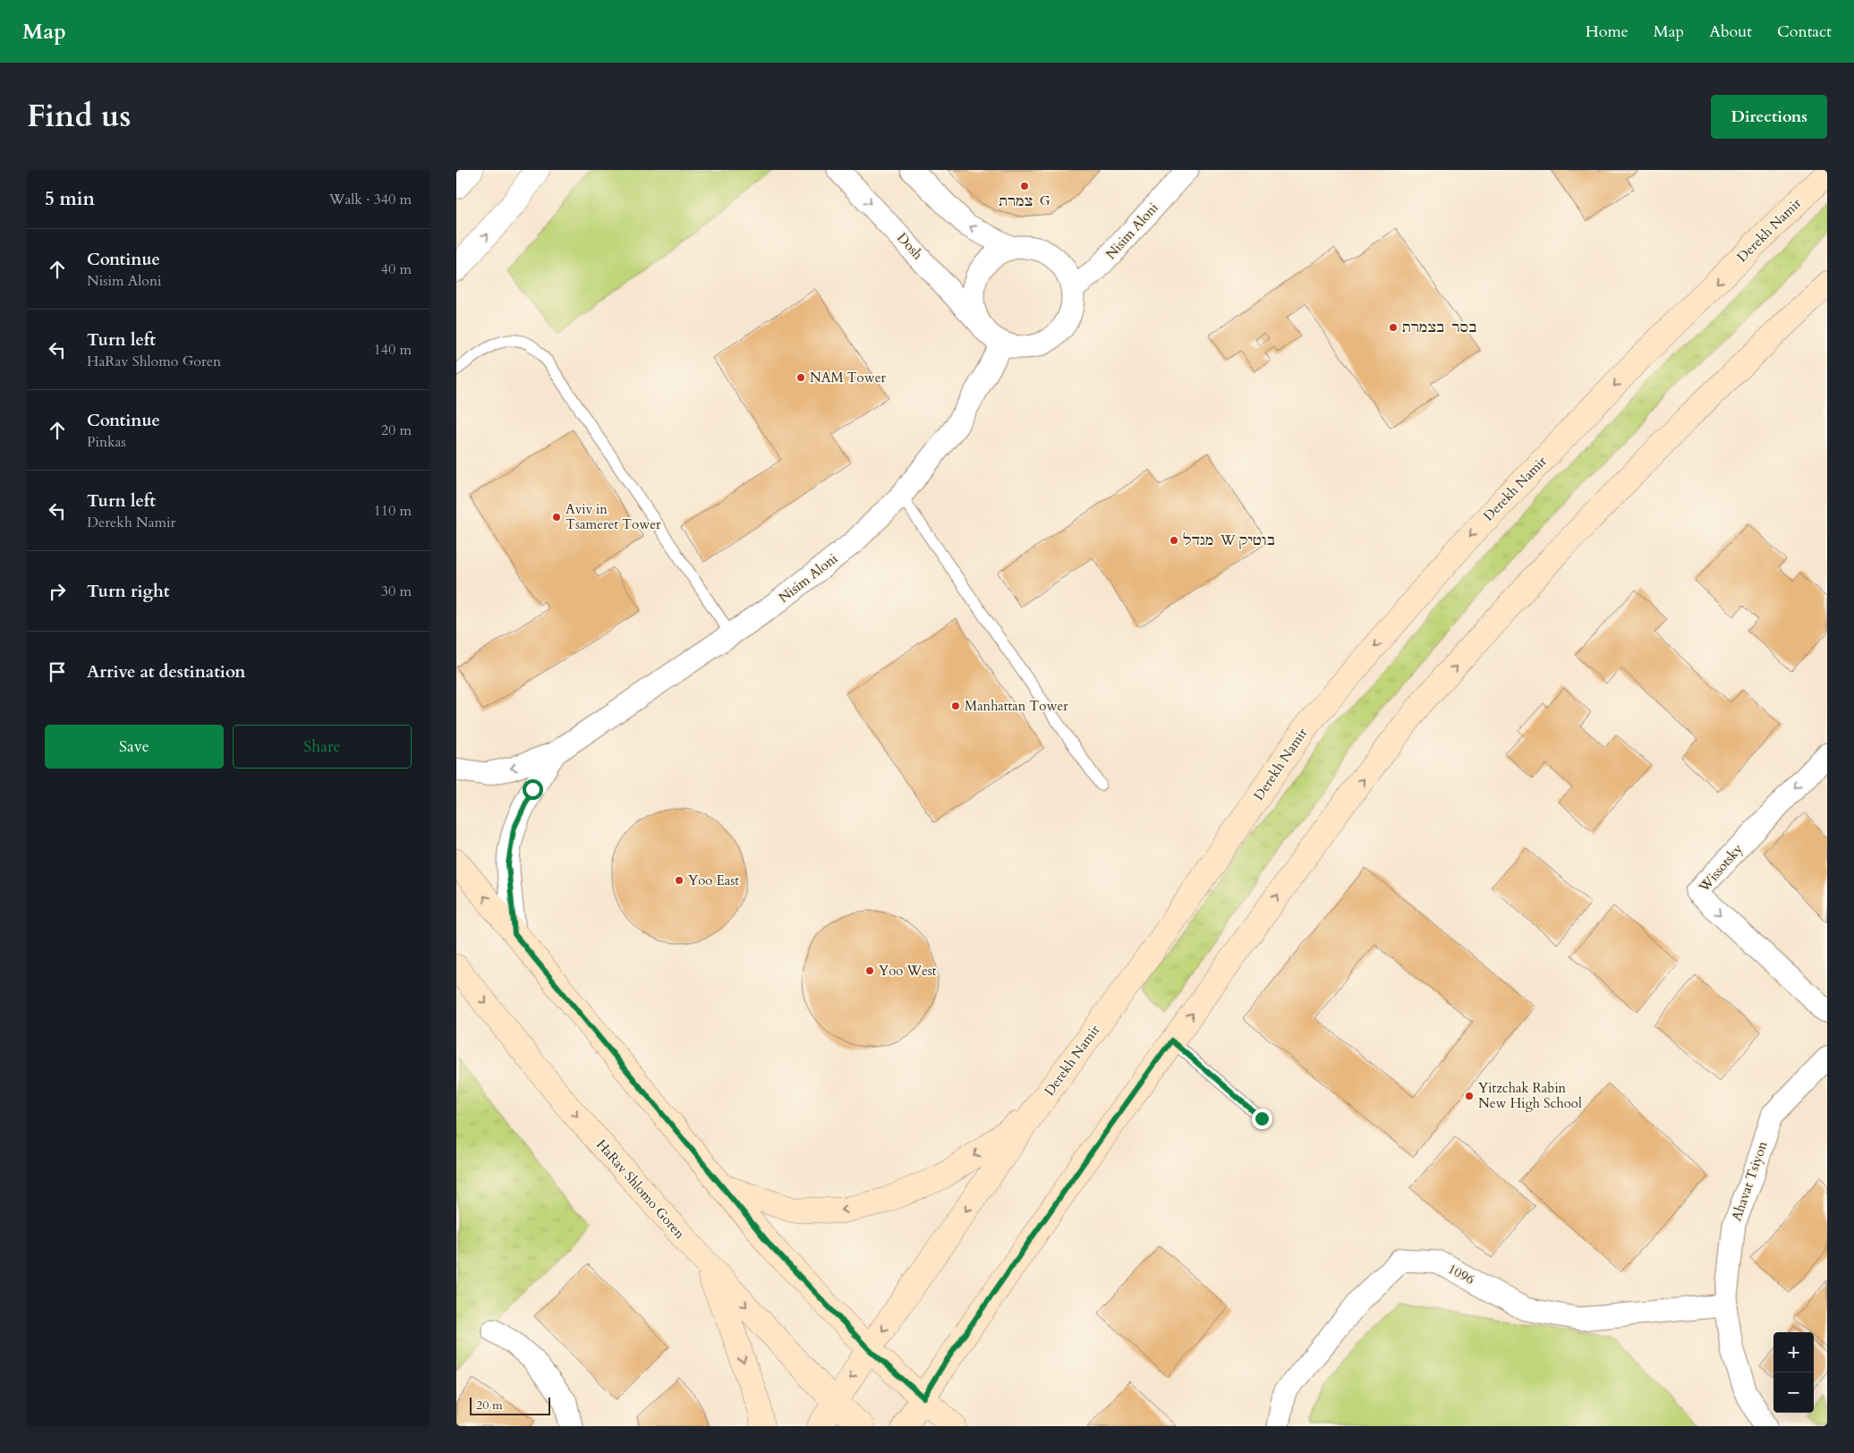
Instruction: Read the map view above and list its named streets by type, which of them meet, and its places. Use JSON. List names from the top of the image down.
{
  "streets": {
    "main road": ["Derekh Namir", "HaRav Shlomo Goren"],
    "street": [
      "Nisim Aloni",
      "Dosh",
      "Wissotsky",
      "Ahavat Tsiyon",
      "1096"
    ]
  },
  "crossings": [
    ["Derekh Namir", "HaRav Shlomo Goren"],
    ["Nisim Aloni", "Dosh"],
    ["Ahavat Tsiyon", "1096"]
  ],
  "places": [
    "צמרת G",
    "בסר בצמרת",
    "NAM Tower",
    "Aviv in Tsameret Tower",
    "מגדל W בוטיק",
    "Manhattan Tower",
    "Yoo East",
    "Yoo West",
    "Yitzchak Rabin New High School"
  ],
  "scale_bar": "20 m",
  "page": {
    "header": "Map",
    "nav": [
      "Home",
      "Map",
      "About",
      "Contact"
    ],
    "title": "Find us",
    "buttons": [
      "Directions",
      ["Save", "Share"]
    ],
    "heading": ["5 min", "Walk · 340 m"],
    "list": [
      ["Continue", "Nisim Aloni", "40 m"],
      ["Turn left", "HaRav Shlomo Goren", "140 m"],
      ["Continue", "Pinkas", "20 m"],
      ["Turn left", "Derekh Namir", "110 m"],
      ["Turn right", "30 m"],
      "Arrive at destination"
    ],
    "map_buttons": ["+", "−"],
    "scale": "20 m"
  }
}
